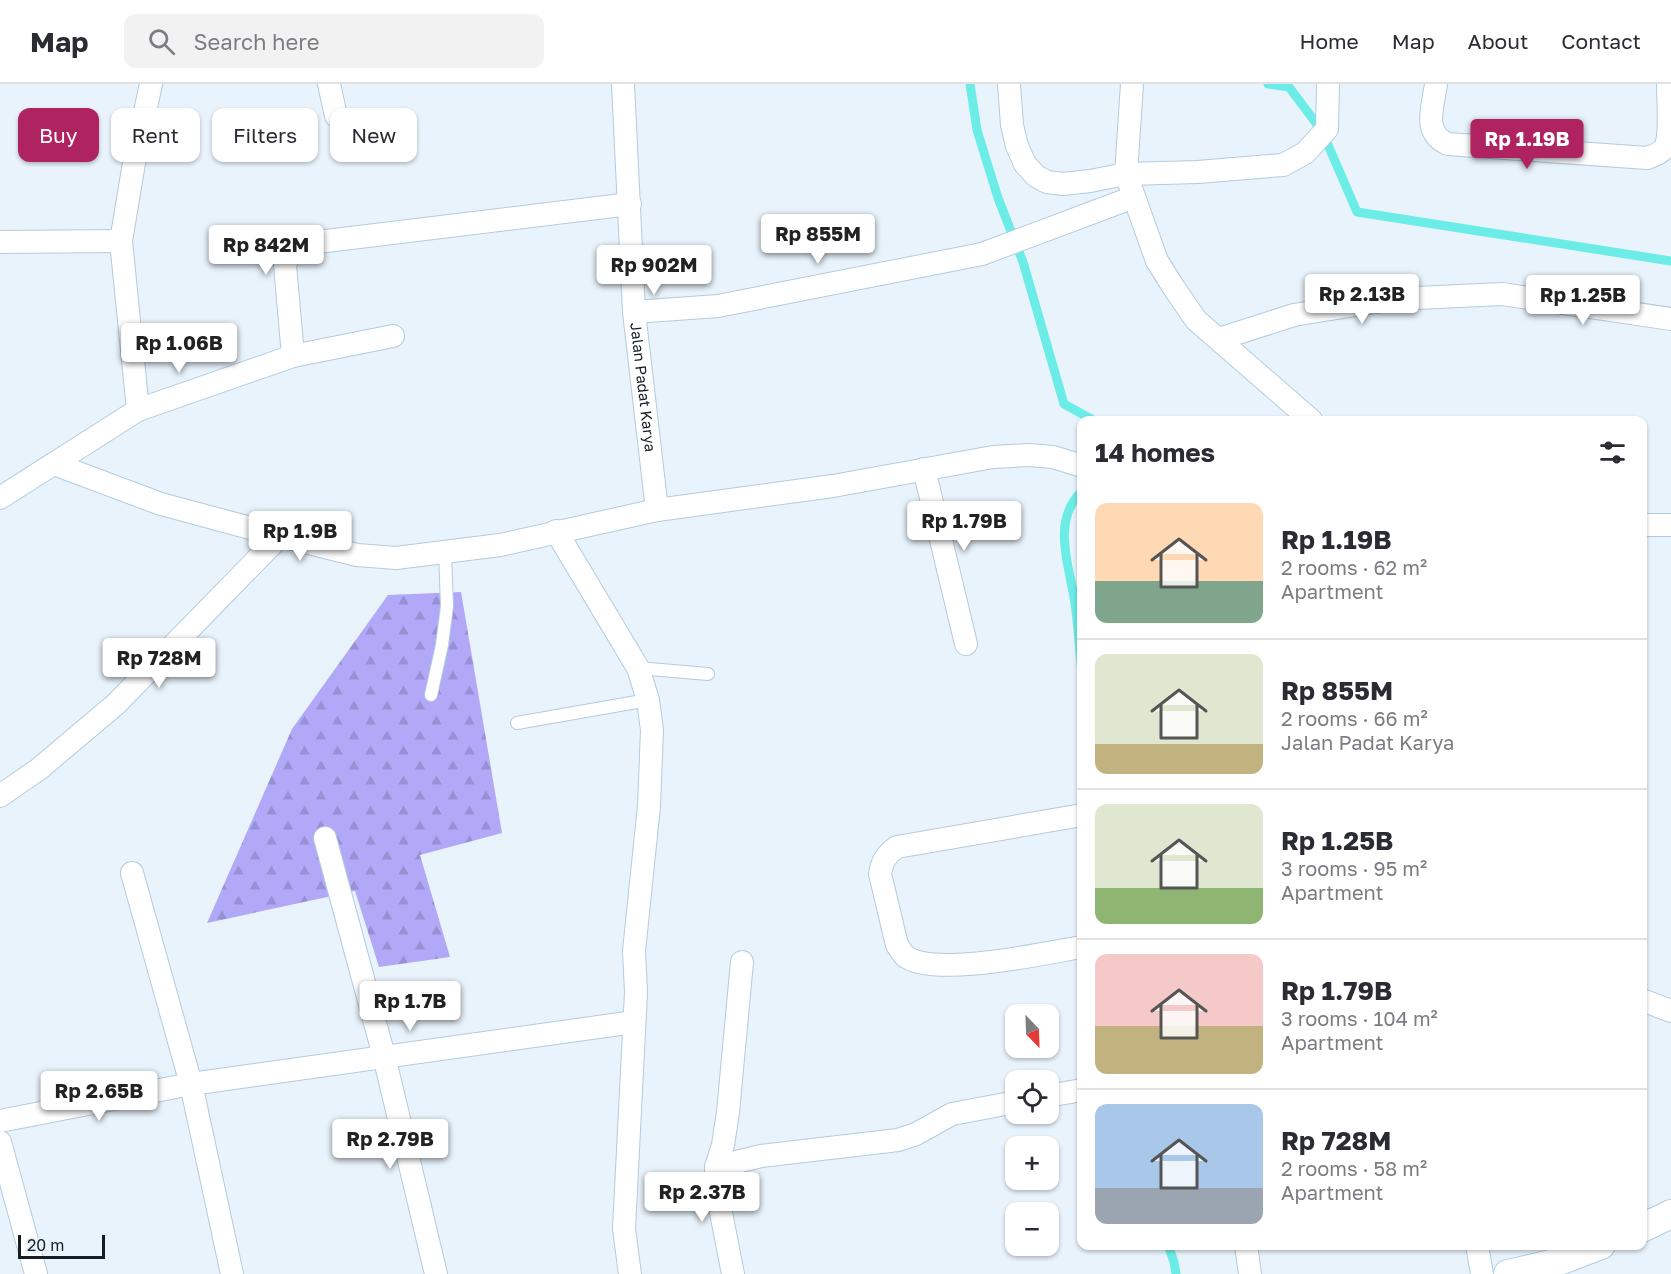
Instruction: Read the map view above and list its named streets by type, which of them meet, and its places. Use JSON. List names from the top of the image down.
{
  "streets": {
    "street": ["Jalan Padat Karya"]
  },
  "scale_bar": "20 m",
  "north": "bottom right",
  "page": {
    "header": "Map",
    "search": "Search here",
    "nav": [
      "Home",
      "Map",
      "About",
      "Contact"
    ],
    "chip": [
      "Buy",
      "Rent",
      "Filters",
      "New"
    ],
    "price": [
      "Rp 1.19B",
      "Rp 855M",
      "Rp 842M",
      "Rp 902M",
      "Rp 2.13B",
      "Rp 1.25B",
      "Rp 1.06B",
      "Rp 1.79B",
      "Rp 1.9B",
      "Rp 728M",
      "Rp 1.7B",
      "Rp 2.65B",
      "Rp 2.79B",
      "Rp 2.37B"
    ],
    "heading": "14 homes",
    "list": [
      {
        "name": "Rp 1.19B",
        "note": "2 rooms · 62 m² · Apartment"
      },
      {
        "name": "Rp 855M",
        "note": "2 rooms · 66 m² · Jalan Padat Karya"
      },
      {
        "name": "Rp 1.25B",
        "note": "3 rooms · 95 m² · Apartment"
      },
      {
        "name": "Rp 1.79B",
        "note": "3 rooms · 104 m² · Apartment"
      },
      {
        "name": "Rp 728M",
        "note": "2 rooms · 58 m² · Apartment"
      }
    ],
    "map_buttons": ["+", "−"],
    "scale": "20 m"
  }
}
